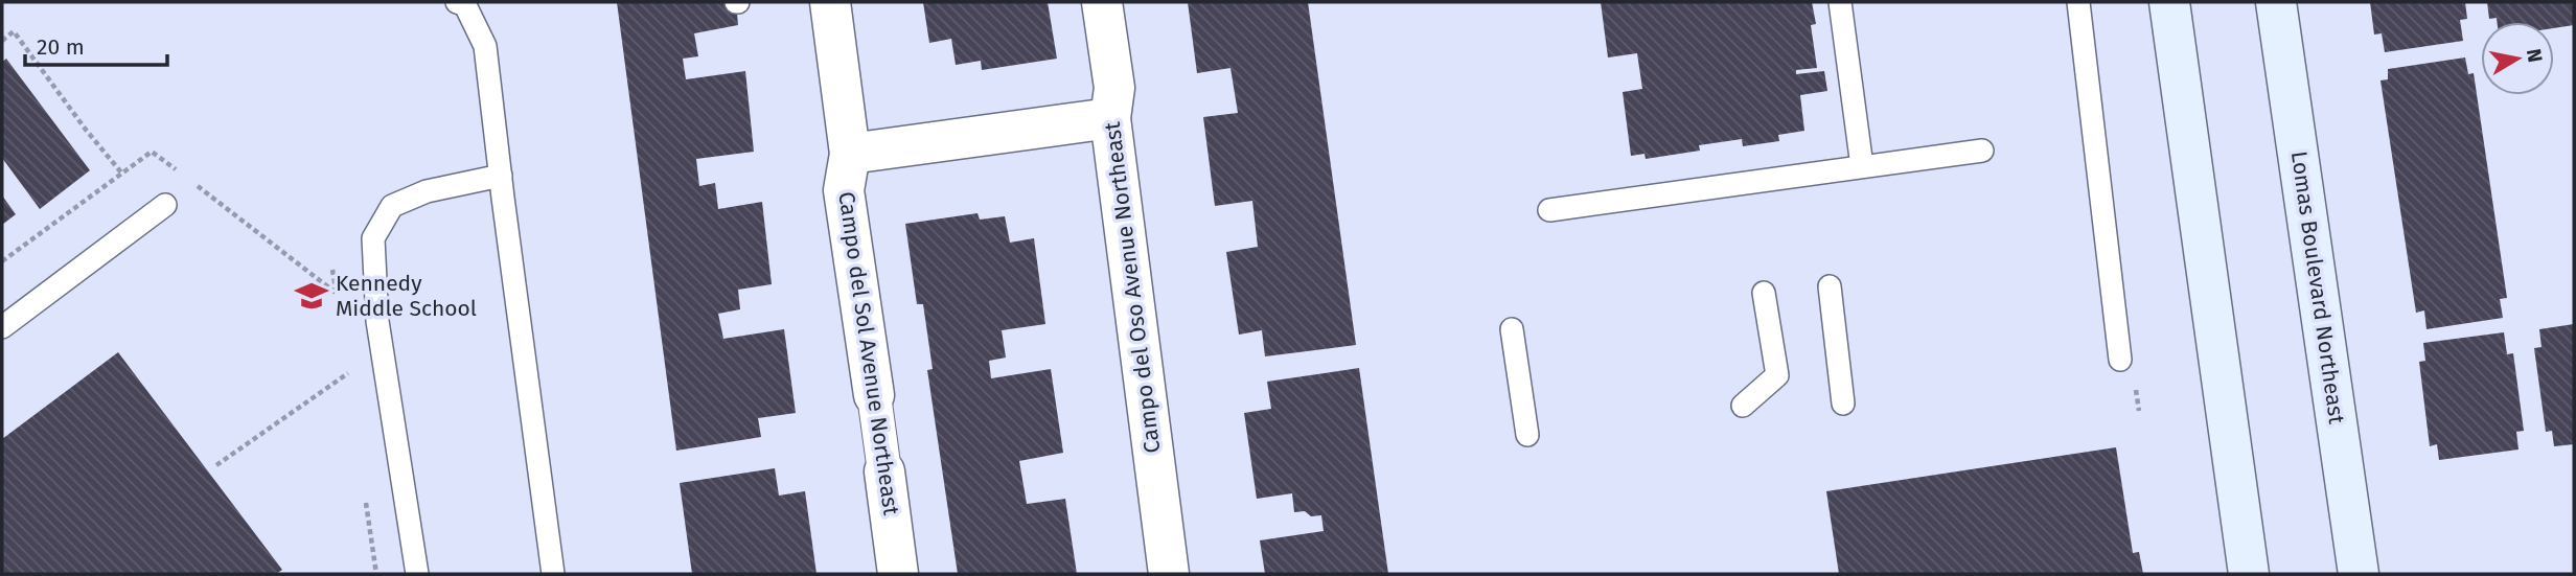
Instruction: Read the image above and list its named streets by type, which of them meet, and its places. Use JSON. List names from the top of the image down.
{
  "streets": {
    "main road": ["Lomas Boulevard Northeast"],
    "street": ["Campo del Oso Avenue Northeast", "Campo del Sol Avenue Northeast"]
  },
  "places": {
    "school or university": ["Kennedy Middle School"]
  },
  "scale_bar": "20 m",
  "north": "right"
}
